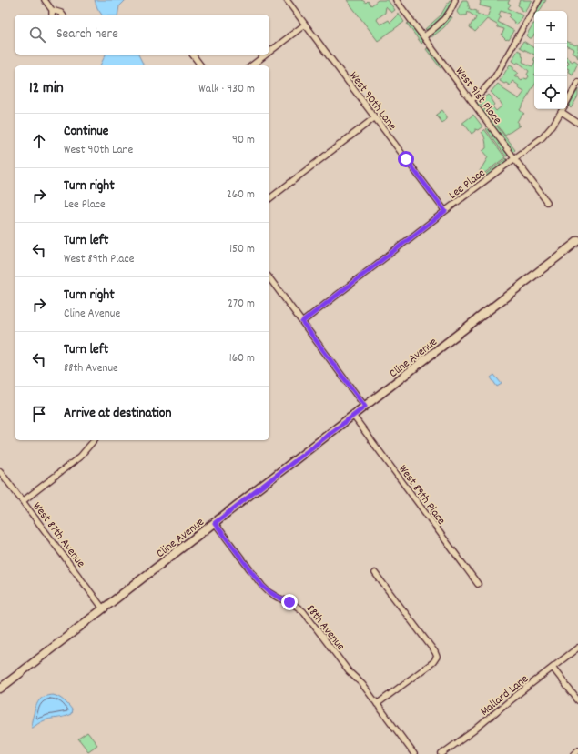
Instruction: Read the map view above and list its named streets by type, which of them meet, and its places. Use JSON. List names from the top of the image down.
{
  "streets": {
    "street": [
      "West 91st Place",
      "West 90th Lane",
      "Lee Place",
      "Cline Avenue",
      "West 89th Place",
      "West 87th Avenue",
      "88th Avenue",
      "Mallard Lane"
    ]
  },
  "crossings": [
    ["West 91st Place", "Lee Place"],
    ["West 90th Lane", "Lee Place"],
    ["Cline Avenue", "West 89th Place"],
    ["Cline Avenue", "West 87th Avenue"],
    ["Cline Avenue", "88th Avenue"]
  ],
  "page": {
    "map_buttons": ["+", "−"],
    "search": "Search here",
    "heading": ["12 min", "Walk · 930 m"],
    "list": [
      ["Continue", "West 90th Lane", "90 m"],
      ["Turn right", "Lee Place", "260 m"],
      ["Turn left", "West 89th Place", "150 m"],
      ["Turn right", "Cline Avenue", "270 m"],
      ["Turn left", "88th Avenue", "160 m"],
      "Arrive at destination"
    ]
  }
}
